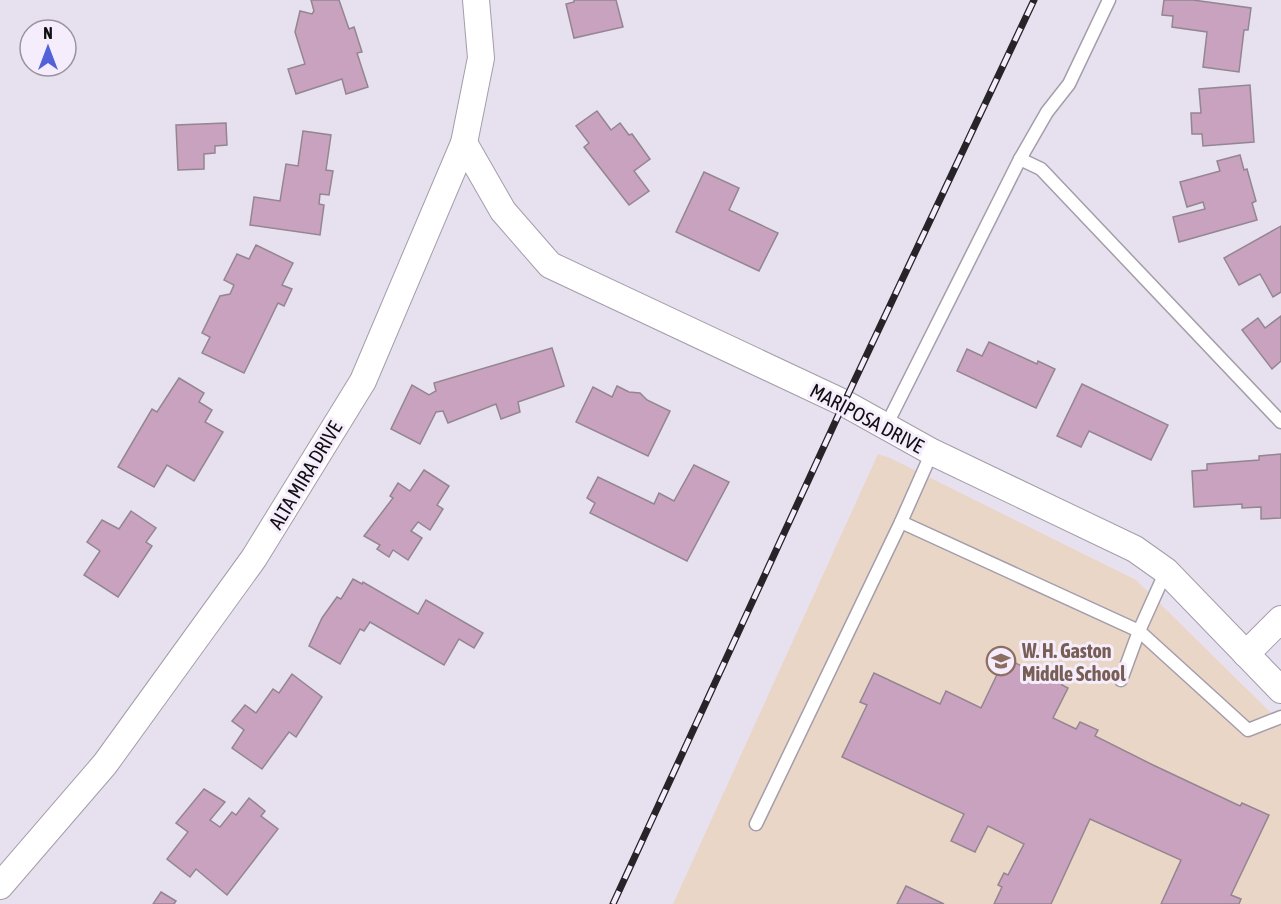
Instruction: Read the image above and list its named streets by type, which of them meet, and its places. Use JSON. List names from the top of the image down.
{
  "streets": {
    "street": ["MARIPOSA DRIVE", "ALTA MIRA DRIVE"]
  },
  "crossings": [
    ["MARIPOSA DRIVE", "ALTA MIRA DRIVE"]
  ],
  "places": {
    "school or university": ["W. H. Gaston Middle School"]
  },
  "north": "top"
}
